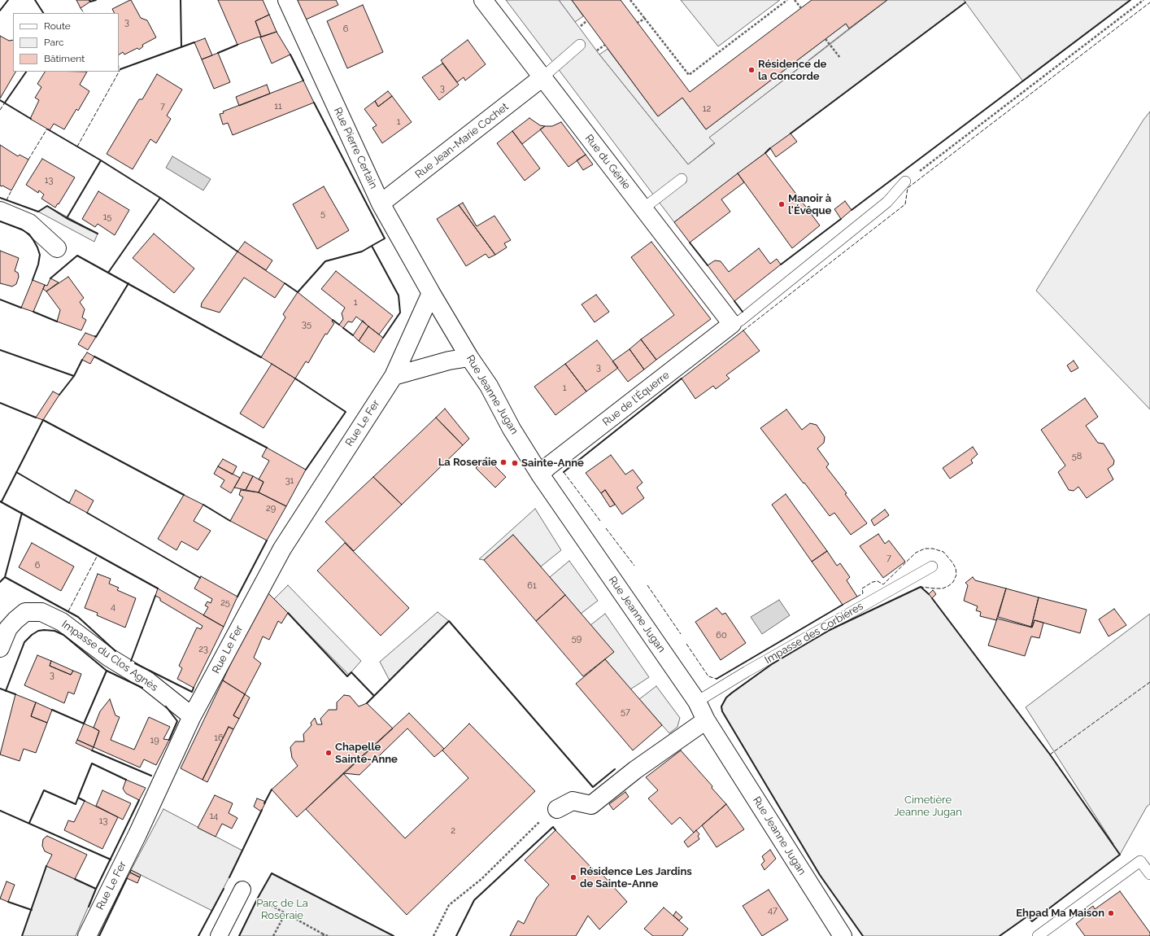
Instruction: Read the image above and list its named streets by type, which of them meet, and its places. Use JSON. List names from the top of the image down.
{
  "streets": {
    "street": [
      "Rue Jean-Marie Cochet",
      "Rue Pierre Certain",
      "Rue du Génie",
      "Rue Jeanne Jugan",
      "Rue de l'Équerre",
      "Rue Le Fer",
      "Impasse du Clos Agnès"
    ],
    "lane": ["Impasse des Corbières"]
  },
  "crossings": [
    ["Rue Jean-Marie Cochet", "Rue Pierre Certain"],
    ["Rue Jean-Marie Cochet", "Rue du Génie"],
    ["Rue Pierre Certain", "Rue Jeanne Jugan"],
    ["Rue Pierre Certain", "Rue Le Fer"],
    ["Rue du Génie", "Rue de l'Équerre"],
    ["Rue Jeanne Jugan", "Rue de l'Équerre"],
    ["Rue Jeanne Jugan", "Rue Le Fer"],
    ["Rue Jeanne Jugan", "Impasse des Corbières"],
    ["Rue Le Fer", "Impasse du Clos Agnès"]
  ],
  "parks": ["Cimetière Jeanne Jugan", "Parc de La Roseraie"],
  "places": [
    "Résidence de la Concorde",
    "Manoir à l'Évêque",
    "La Roseraie",
    "Sainte-Anne",
    "Chapelle Sainte-Anne",
    "Résidence Les Jardins de Sainte-Anne",
    "Ehpad Ma Maison"
  ],
  "house_numbers": [
    "3",
    "6",
    "3",
    "7",
    "11",
    "12",
    "1",
    "13",
    "5",
    "15",
    "1",
    "35",
    "3",
    "1",
    "58",
    "31",
    "29",
    "7",
    "6",
    "61",
    "25",
    "4",
    "60",
    "59",
    "23",
    "3",
    "57",
    "16",
    "19",
    "14",
    "13",
    "2",
    "47"
  ],
  "legend": ["Route", "Parc", "Bâtiment"]
}
